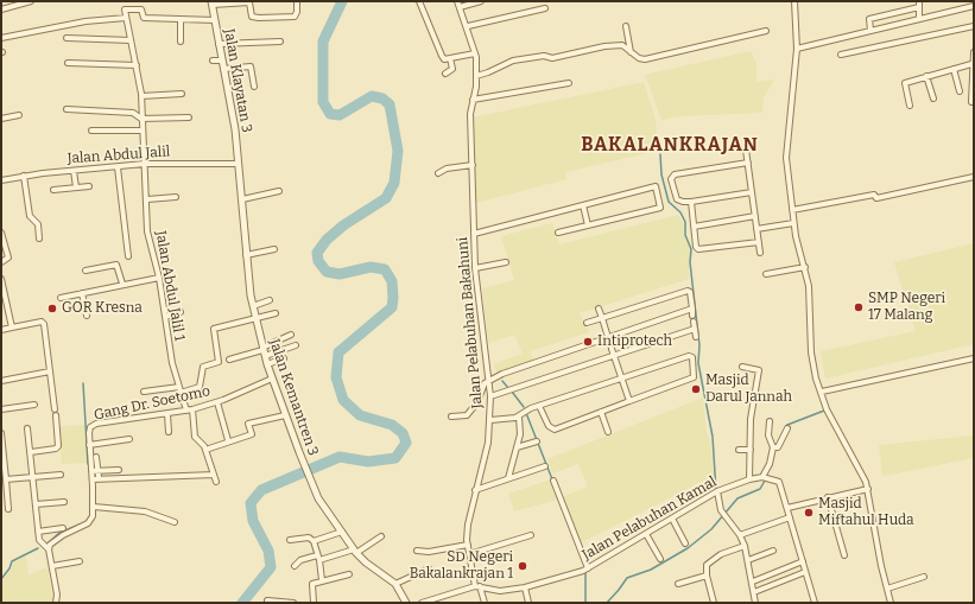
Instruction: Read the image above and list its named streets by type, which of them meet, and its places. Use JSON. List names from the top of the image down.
{
  "streets": {
    "street": [
      "Jalan Klayatan 3",
      "Jalan Abdul Jalil",
      "Jalan Abdul Jalil 1",
      "Jalan Pelabuhan Bakahuni",
      "Jalan Kemantren 3",
      "Gang Dr. Soetomo",
      "Jalan Pelabuhan Kamal"
    ]
  },
  "crossings": [
    ["Jalan Klayatan 3", "Jalan Abdul Jalil"],
    ["Jalan Klayatan 3", "Jalan Kemantren 3"],
    ["Jalan Abdul Jalil", "Jalan Abdul Jalil 1"],
    ["Jalan Abdul Jalil", "Jalan Kemantren 3"],
    ["Jalan Abdul Jalil 1", "Gang Dr. Soetomo"],
    ["Jalan Pelabuhan Bakahuni", "Jalan Pelabuhan Kamal"],
    ["Jalan Kemantren 3", "Gang Dr. Soetomo"]
  ],
  "districts": ["BAKALANKRAJAN"],
  "places": [
    "SMP Negeri 17 Malang",
    "GOR Kresna",
    "Intiprotech",
    "Masjid Darul Jannah",
    "Masjid Miftahul Huda",
    "SD Negeri Bakalankrajan 1"
  ]
}
